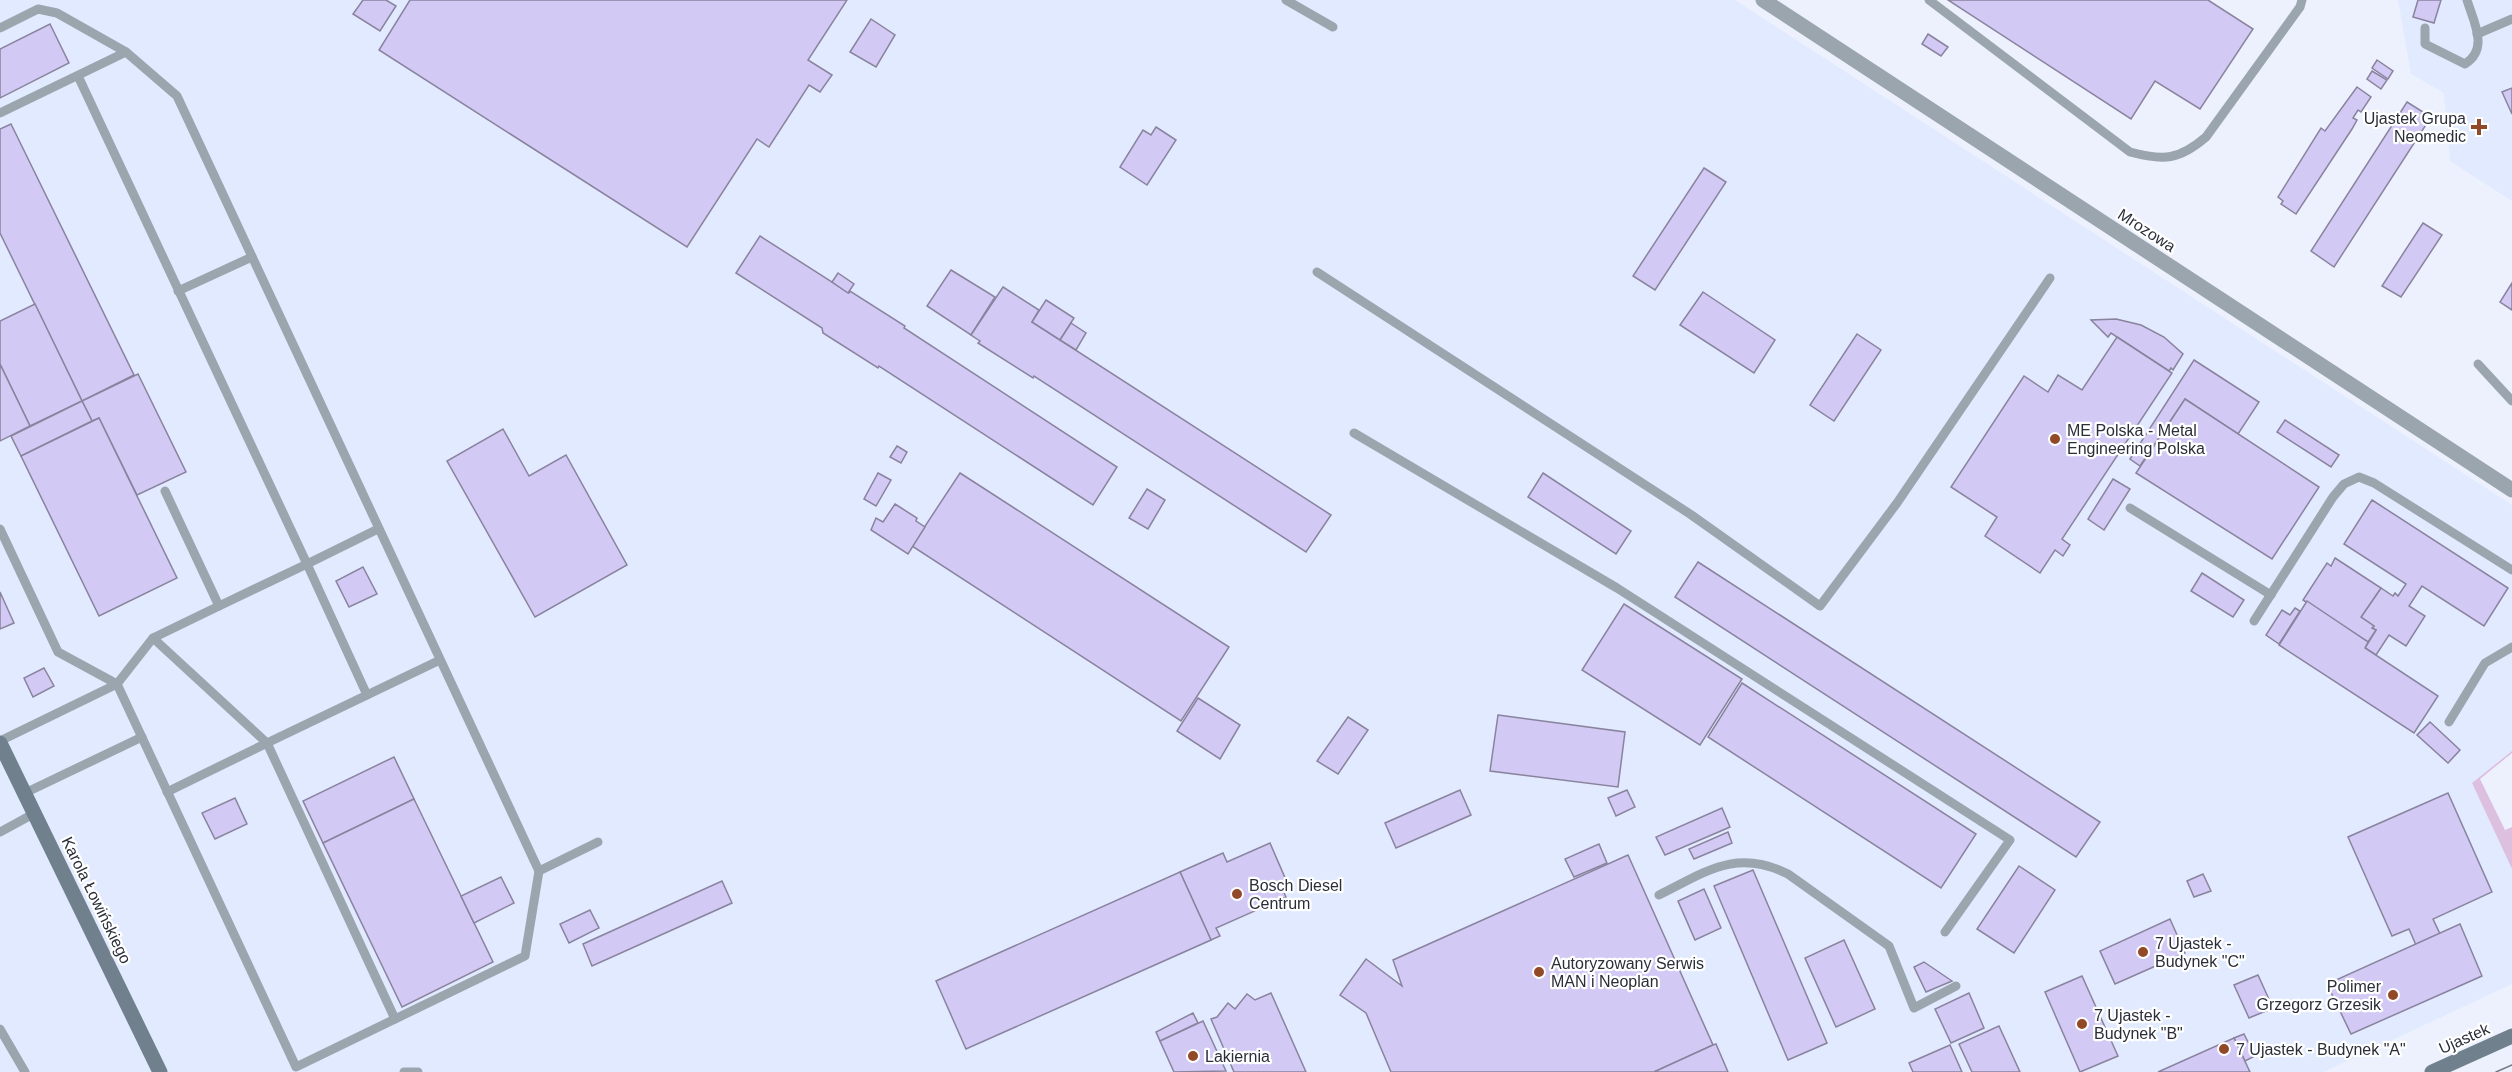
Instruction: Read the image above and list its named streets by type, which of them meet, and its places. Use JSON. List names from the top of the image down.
{
  "streets": {
    "street": ["Mrozowa", "Karola Łowińskiego", "Ujastek"]
  },
  "places": {
    "health": ["Ujastek Grupa Neomedic"],
    "other": [
      "ME Polska - Metal Engineering Polska",
      "Bosch Diesel Centrum",
      "7 Ujastek - Budynek \"C\"",
      "Autoryzowany Serwis MAN i Neoplan",
      "Polimer Grzegorz Grzesik",
      "7 Ujastek - Budynek \"B\"",
      "7 Ujastek - Budynek \"A\"",
      "Lakiernia"
    ]
  }
}
